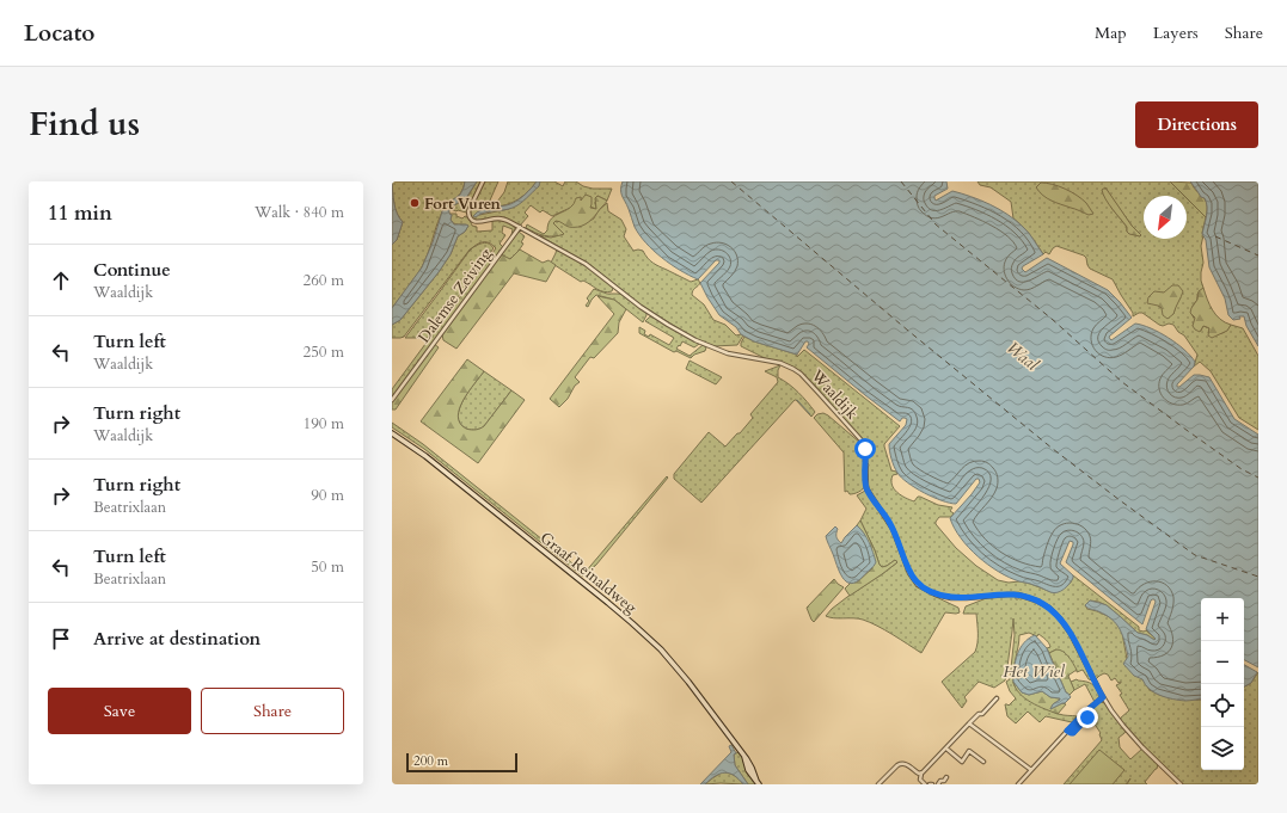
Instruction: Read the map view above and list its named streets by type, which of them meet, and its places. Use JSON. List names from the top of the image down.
{
  "streets": {
    "main road": ["Graaf Reinaldweg"],
    "street": ["Dalemse Zeiving", "Waaldijk"]
  },
  "crossings": [
    ["Dalemse Zeiving", "Waaldijk"]
  ],
  "water": ["Waal", "Het Wiel"],
  "places": ["Fort Vuren"],
  "scale_bar": "200 m",
  "north": "bottom left",
  "page": {
    "header": "Locato",
    "nav": ["Map", "Layers", "Share"],
    "title": "Find us",
    "buttons": [
      "Directions",
      ["Save", "Share"]
    ],
    "heading": ["11 min", "Walk · 840 m"],
    "list": [
      ["Continue", "Waaldijk", "260 m"],
      ["Turn left", "Waaldijk", "250 m"],
      ["Turn right", "Waaldijk", "190 m"],
      ["Turn right", "Beatrixlaan", "90 m"],
      ["Turn left", "Beatrixlaan", "50 m"],
      "Arrive at destination"
    ],
    "map_buttons": ["+", "−"],
    "scale": "200 m"
  }
}
